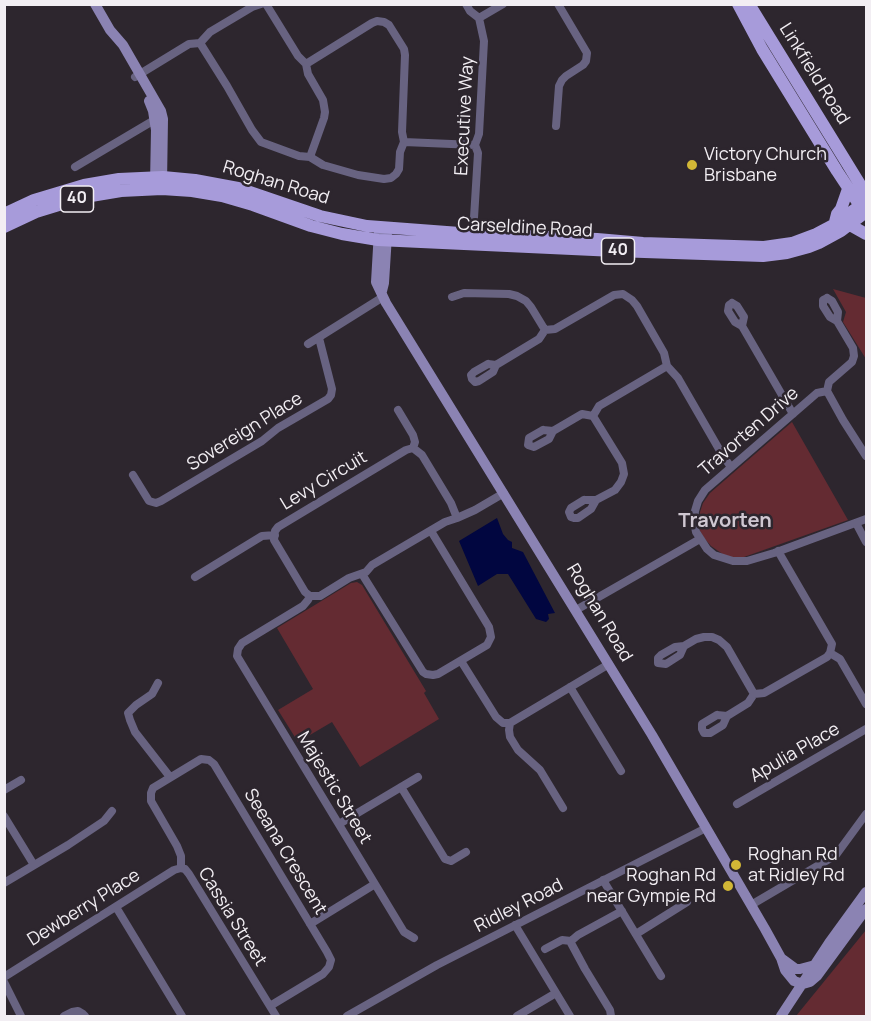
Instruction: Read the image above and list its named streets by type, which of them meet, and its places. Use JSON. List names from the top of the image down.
{
  "streets": {
    "main road": [
      "Linkfield Road",
      "Roghan Road",
      "40",
      "Carseldine Road"
    ],
    "street": [
      "Executive Way",
      "Sovereign Place",
      "Travorten Drive",
      "Levy Circuit",
      "Apulia Place",
      "Majestic Street",
      "Seeana Crescent",
      "Ridley Road",
      "Dewberry Place",
      "Cassia Street"
    ]
  },
  "crossings": [
    ["Linkfield Road", "Carseldine Road"],
    ["Executive Way", "Carseldine Road"],
    ["Roghan Road", "40"],
    ["Roghan Road", "Carseldine Road"],
    ["Roghan Road", "Ridley Road"],
    ["Levy Circuit", "Majestic Street"],
    ["Seeana Crescent", "Cassia Street"],
    ["Dewberry Place", "Cassia Street"]
  ],
  "districts": ["Travorten"],
  "places": ["Victory Church Brisbane", "Roghan Rd at Ridley Rd", "Roghan Rd near Gympie Rd"]
}
